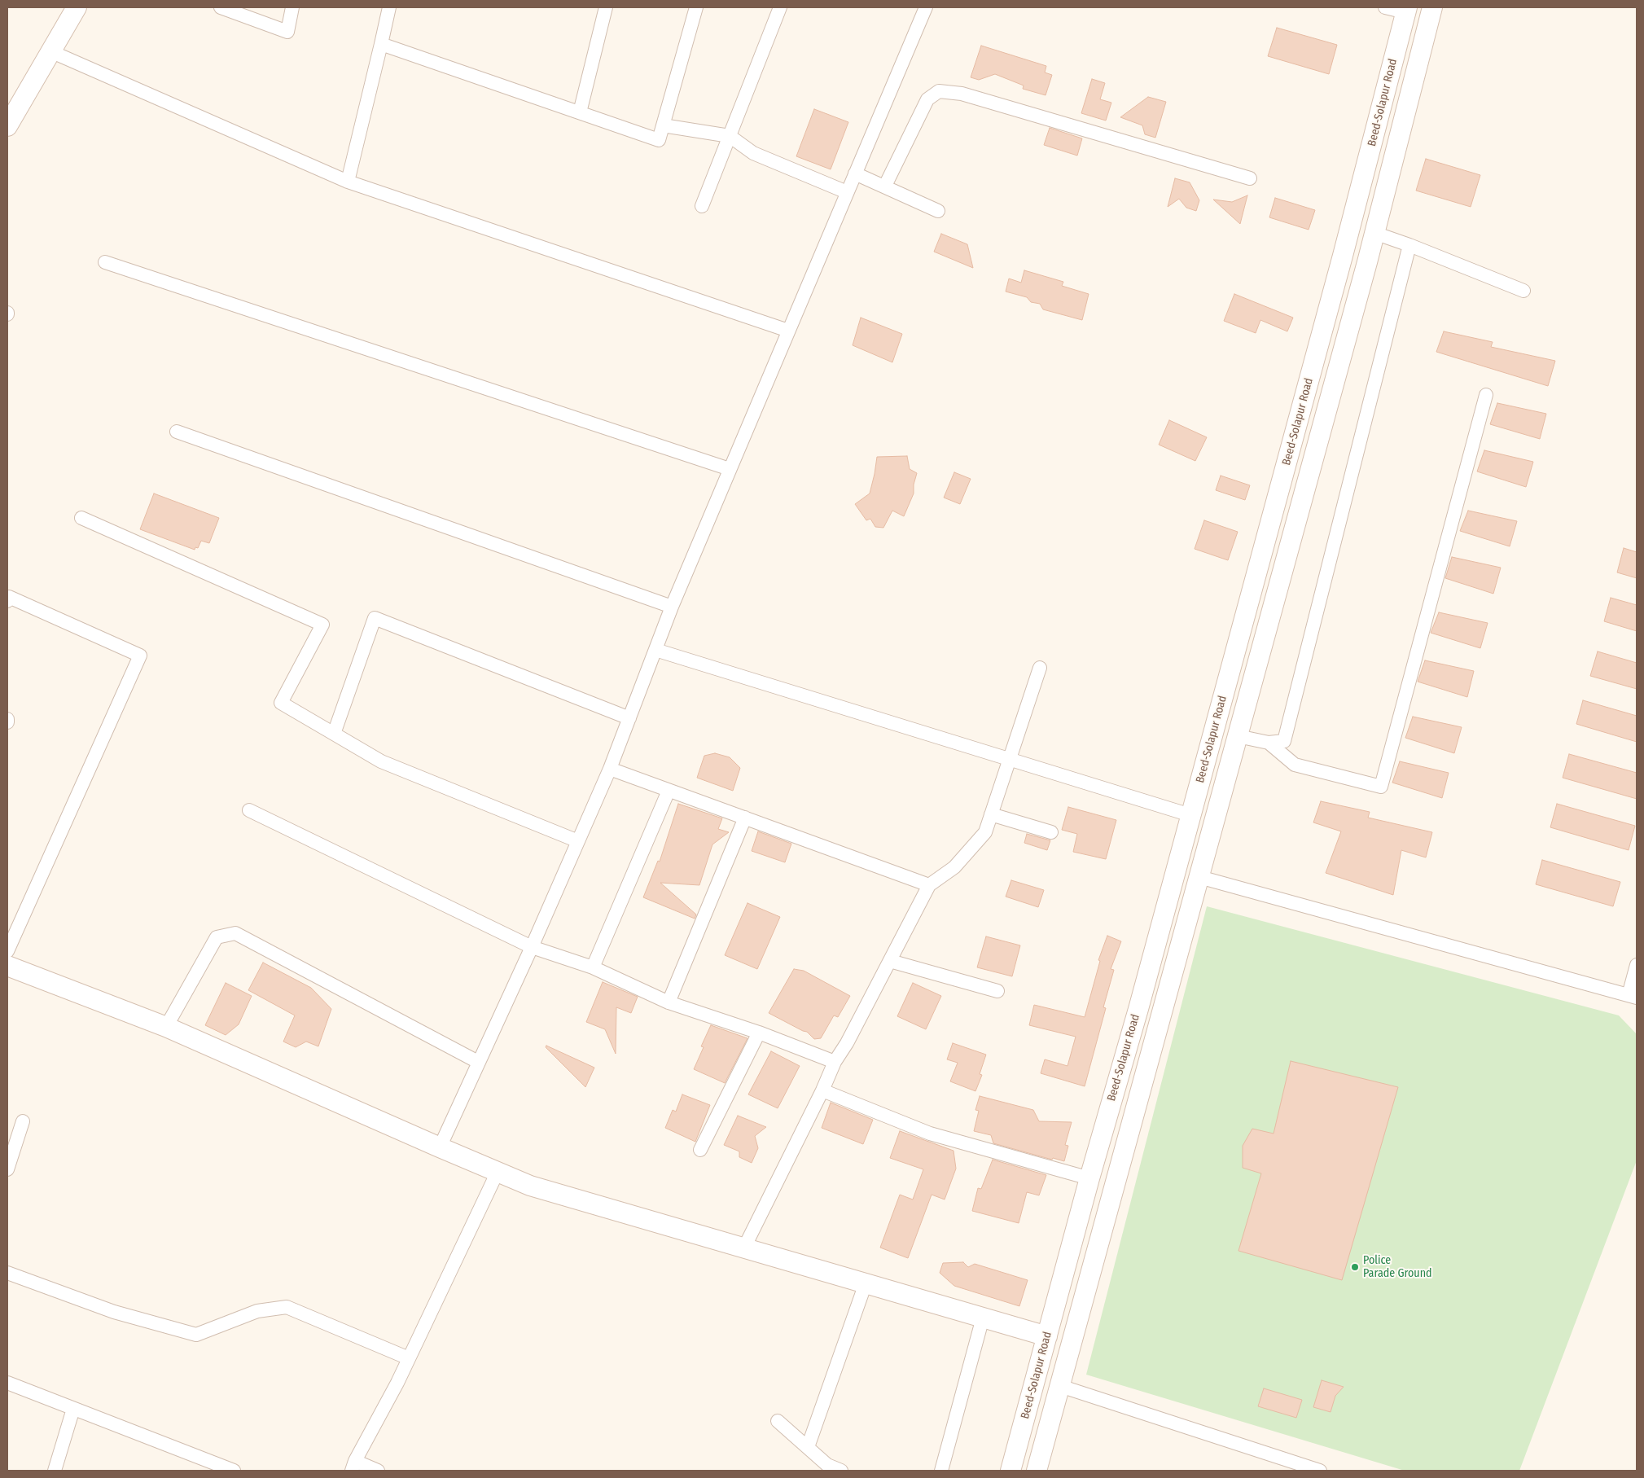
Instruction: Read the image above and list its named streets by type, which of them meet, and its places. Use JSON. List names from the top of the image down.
{
  "streets": {
    "main road": ["Beed-Solapur Road"]
  },
  "places": ["Police Parade Ground"]
}
